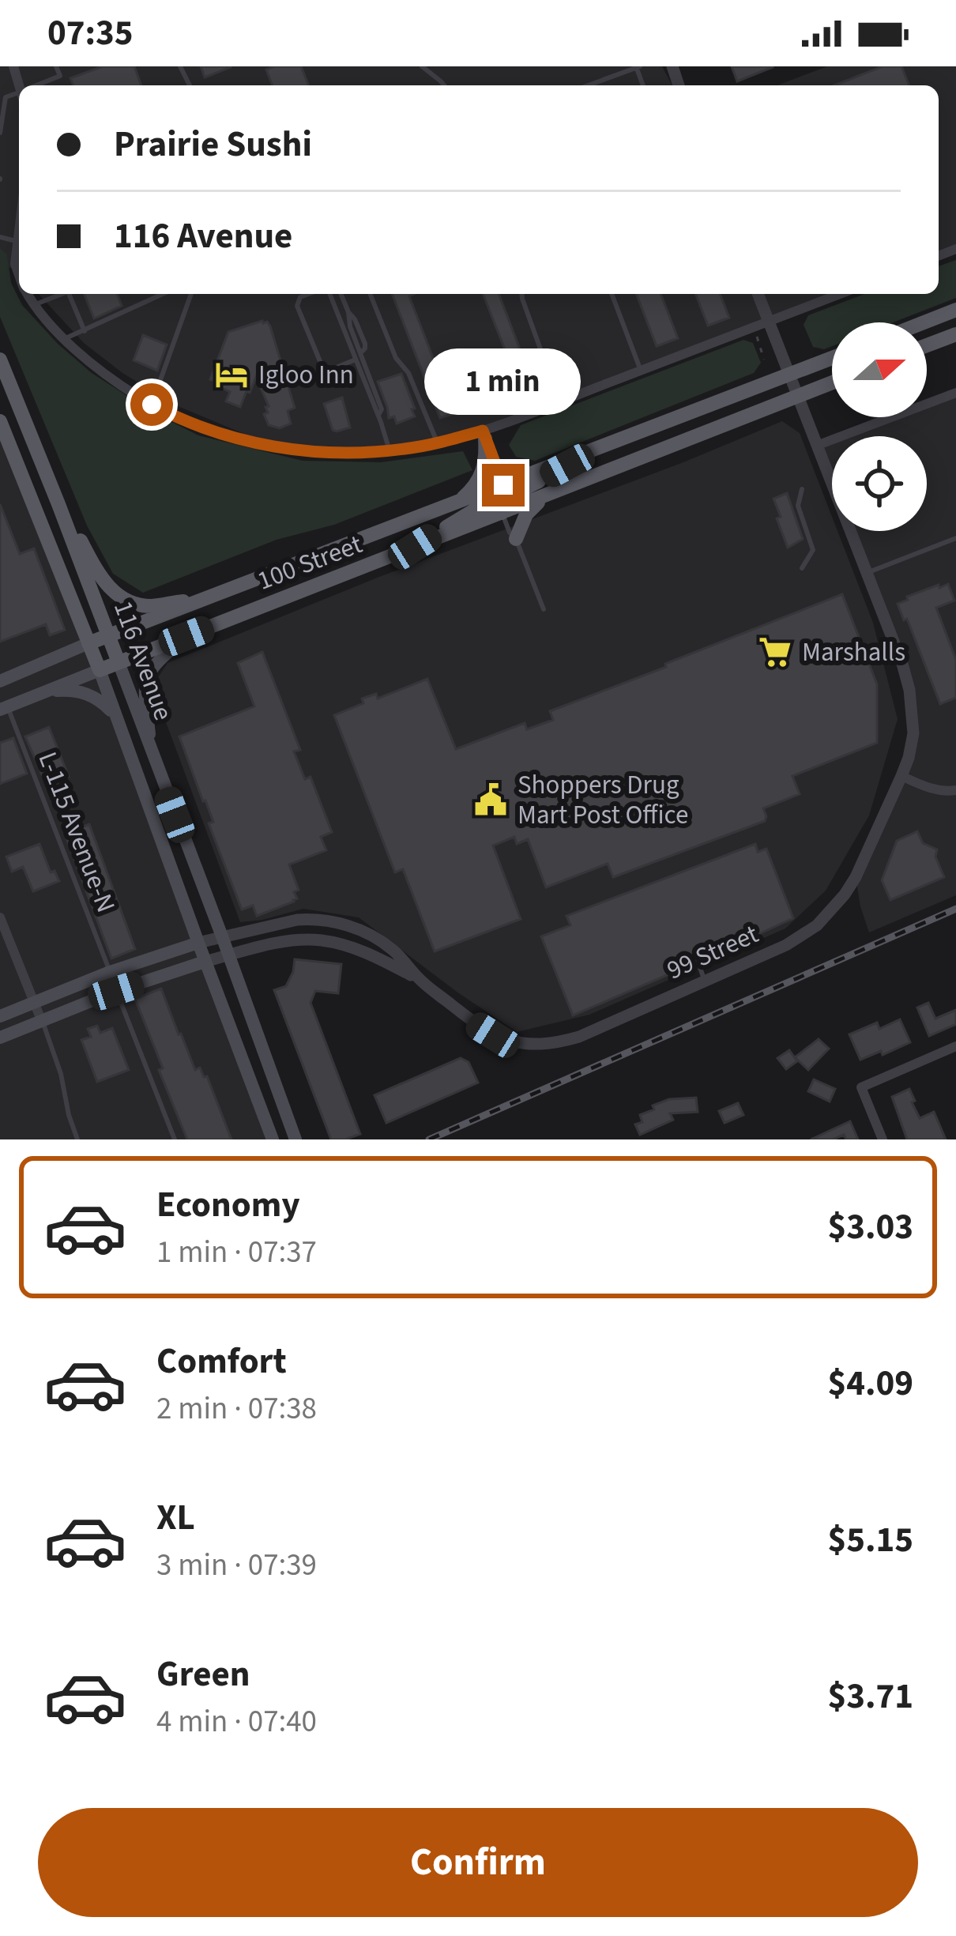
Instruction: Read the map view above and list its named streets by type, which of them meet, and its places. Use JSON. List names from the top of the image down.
{
  "streets": {
    "main road": ["100 Street", "116 Avenue", "99 Street"],
    "lane": ["L-115 Avenue-N"]
  },
  "crossings": [
    ["100 Street", "116 Avenue"],
    ["100 Street", "L-115 Avenue-N"],
    ["100 Street", "99 Street"],
    ["116 Avenue", "99 Street"],
    ["L-115 Avenue-N", "99 Street"]
  ],
  "places": {
    "hotel": ["Igloo Inn"],
    "supermarket": ["Marshalls"],
    "public building": ["Shoppers Drug Mart Post Office"]
  },
  "north": "right",
  "page": {
    "status": "07:35",
    "banner": ["Prairie Sushi", "116 Avenue"],
    "bubble": "1 min",
    "list": [
      {
        "name": "Economy",
        "note": "1 min · 07:37",
        "value": "$3.03"
      },
      {
        "name": "Comfort",
        "note": "2 min · 07:38",
        "value": "$4.09"
      },
      {
        "name": "XL",
        "note": "3 min · 07:39",
        "value": "$5.15"
      },
      {
        "name": "Green",
        "note": "4 min · 07:40",
        "value": "$3.71"
      }
    ],
    "buttons": "Confirm"
  }
}
